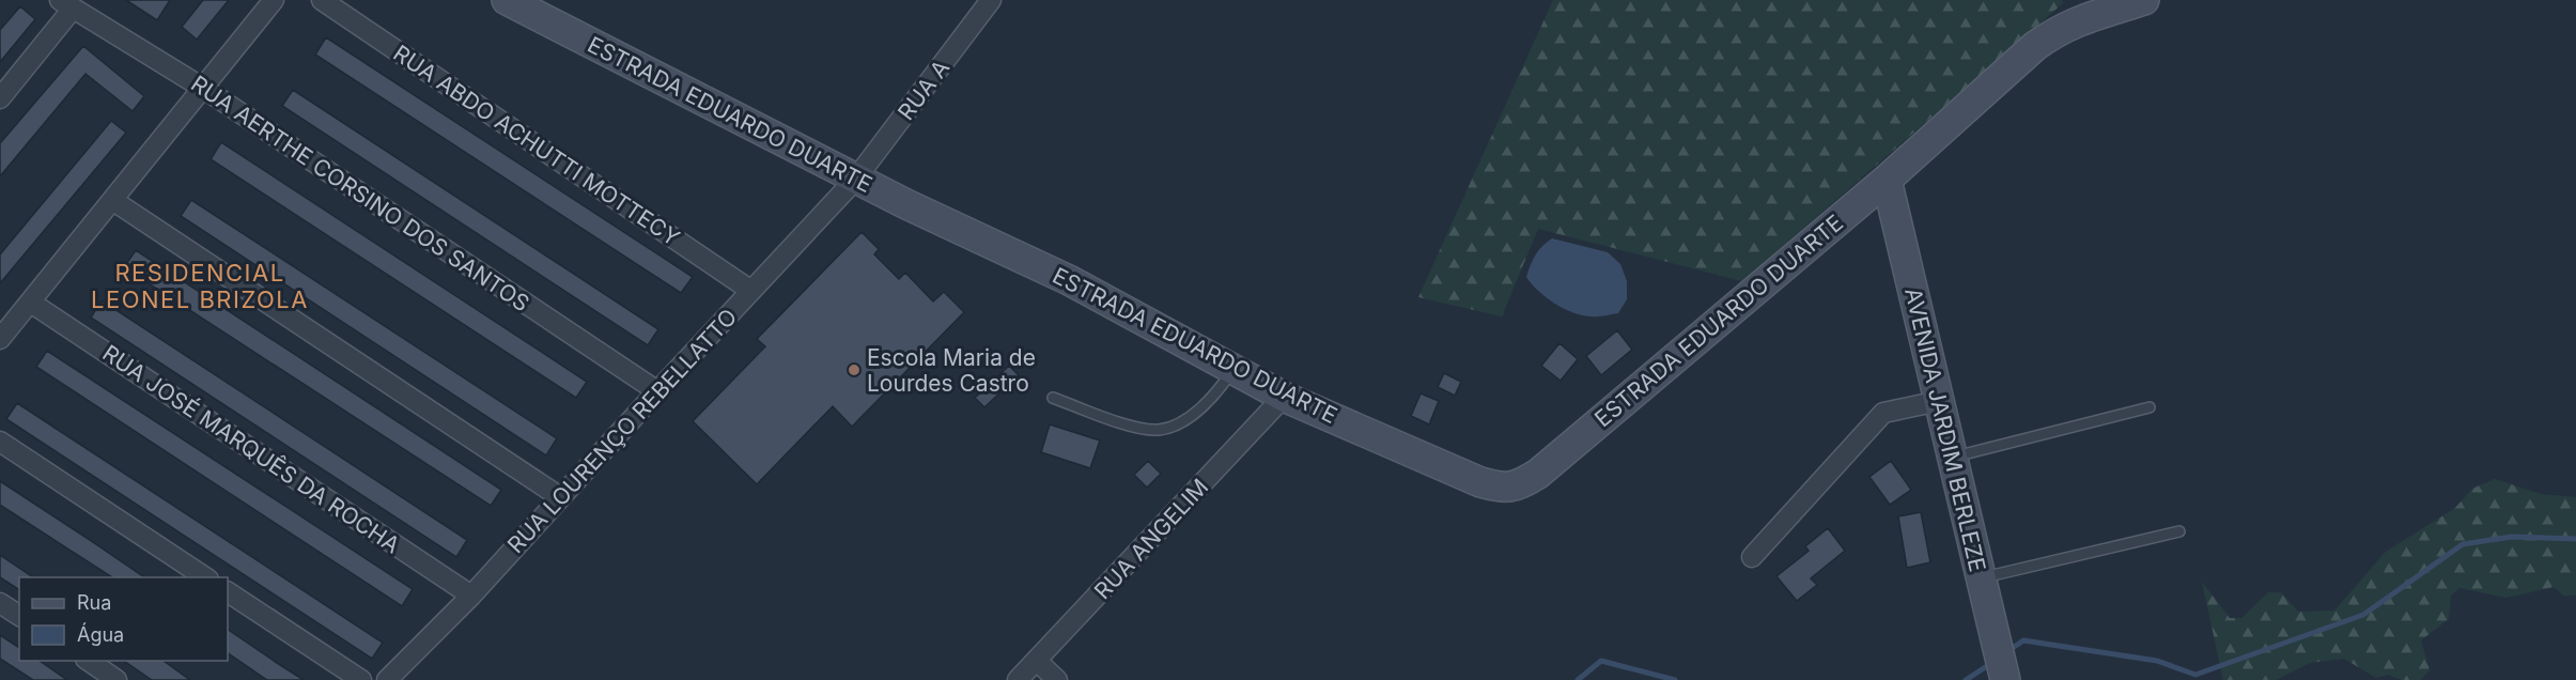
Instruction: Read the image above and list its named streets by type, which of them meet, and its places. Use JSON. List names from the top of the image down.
{
  "streets": {
    "street": [
      "RUA A",
      "ESTRADA EDUARDO DUARTE",
      "RUA ABDO ACHUTTI MOTTECY",
      "RUA AERTHE CORSINO DOS SANTOS",
      "AVENIDA JARDIM BERLEZE",
      "RUA LOURENÇO REBELLATTO",
      "RUA JOSÉ MARQUÊS DA ROCHA",
      "RUA ANGELIM"
    ]
  },
  "crossings": [
    ["RUA A", "ESTRADA EDUARDO DUARTE"],
    ["RUA A", "RUA LOURENÇO REBELLATTO"],
    ["ESTRADA EDUARDO DUARTE", "AVENIDA JARDIM BERLEZE"],
    ["ESTRADA EDUARDO DUARTE", "RUA LOURENÇO REBELLATTO"],
    ["ESTRADA EDUARDO DUARTE", "RUA ANGELIM"],
    ["RUA ABDO ACHUTTI MOTTECY", "RUA LOURENÇO REBELLATTO"],
    ["RUA AERTHE CORSINO DOS SANTOS", "RUA LOURENÇO REBELLATTO"],
    ["RUA LOURENÇO REBELLATTO", "RUA JOSÉ MARQUÊS DA ROCHA"]
  ],
  "districts": ["RESIDENCIAL LEONEL BRIZOLA"],
  "places": ["Escola Maria de Lourdes Castro"],
  "legend": ["Rua", "Água"]
}
